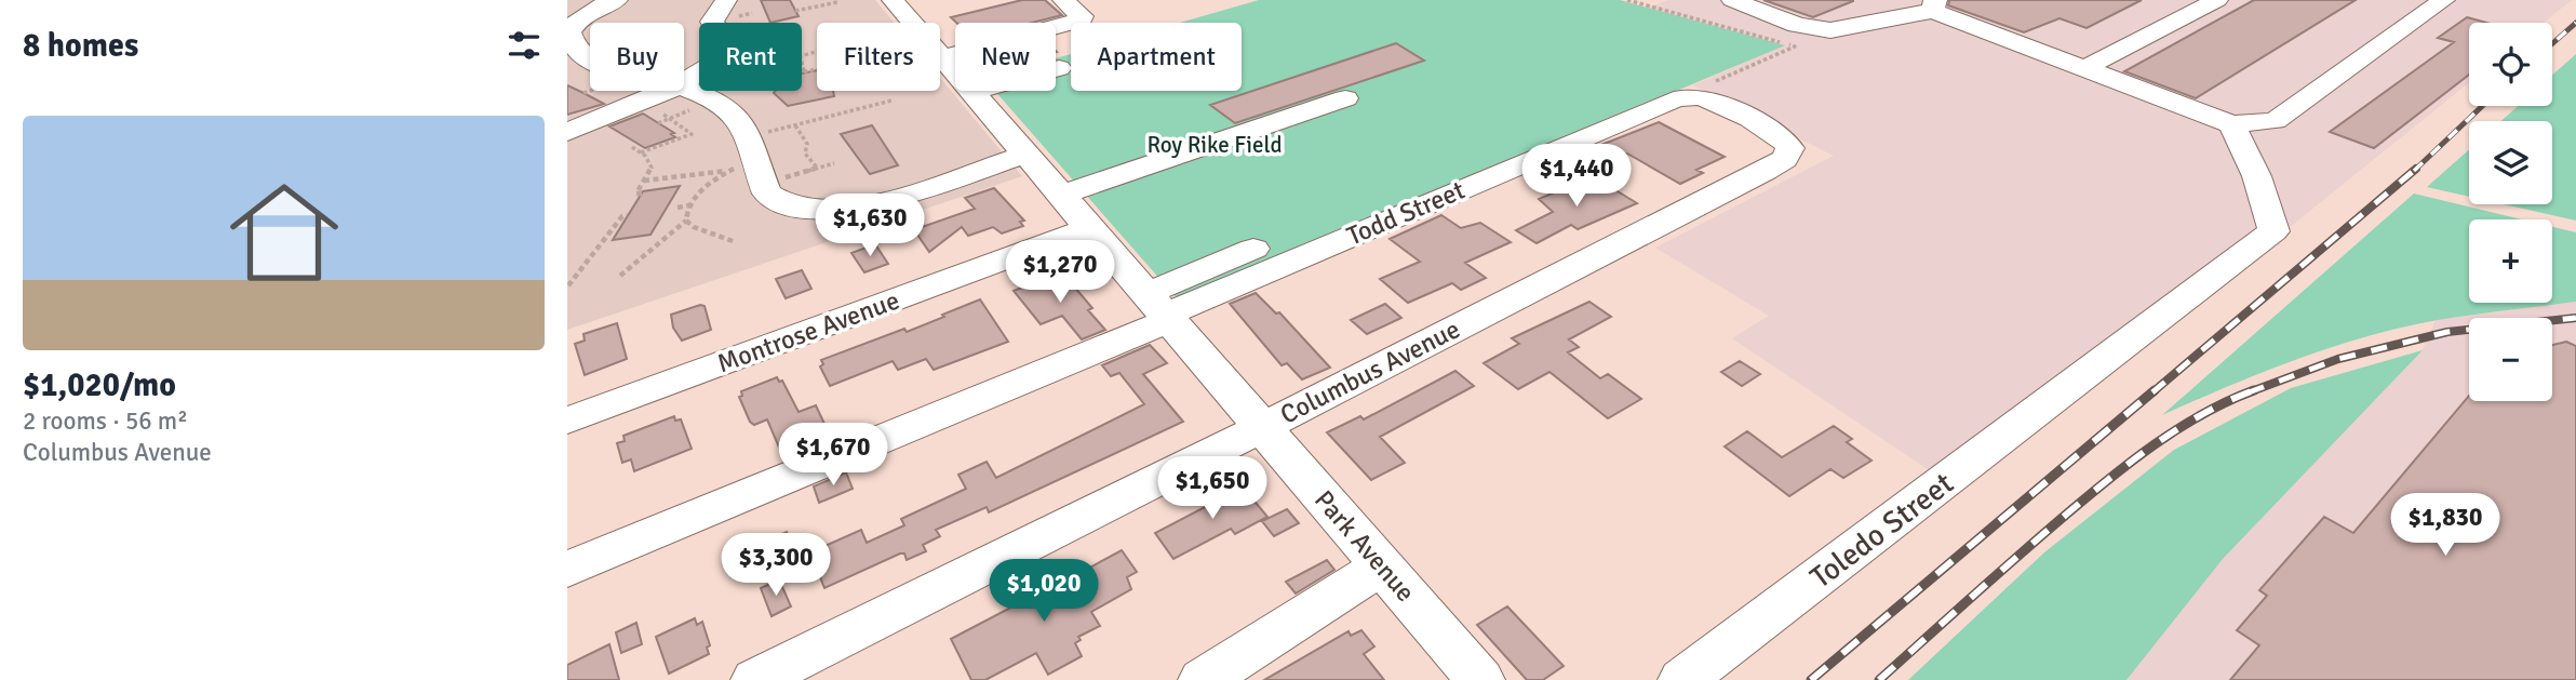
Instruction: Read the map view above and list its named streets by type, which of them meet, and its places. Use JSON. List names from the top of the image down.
{
  "streets": {
    "street": [
      "Todd Street",
      "Montrose Avenue",
      "Columbus Avenue",
      "Toledo Street",
      "Park Avenue"
    ]
  },
  "crossings": [
    ["Todd Street", "Columbus Avenue"],
    ["Todd Street", "Park Avenue"],
    ["Montrose Avenue", "Park Avenue"],
    ["Columbus Avenue", "Park Avenue"]
  ],
  "parks": ["Roy Rike Field"],
  "page": {
    "heading": "8 homes",
    "map_buttons": ["+", "−"],
    "chip": [
      "Buy",
      "Rent",
      "Filters",
      "New",
      "Apartment"
    ],
    "list": [
      {
        "name": "$1,020/mo",
        "note": "2 rooms · 56 m² · Columbus Avenue"
      }
    ],
    "price": [
      "$1,440",
      "$1,630",
      "$1,270",
      "$1,670",
      "$1,650",
      "$1,830",
      "$3,300",
      "$1,020"
    ]
  }
}
